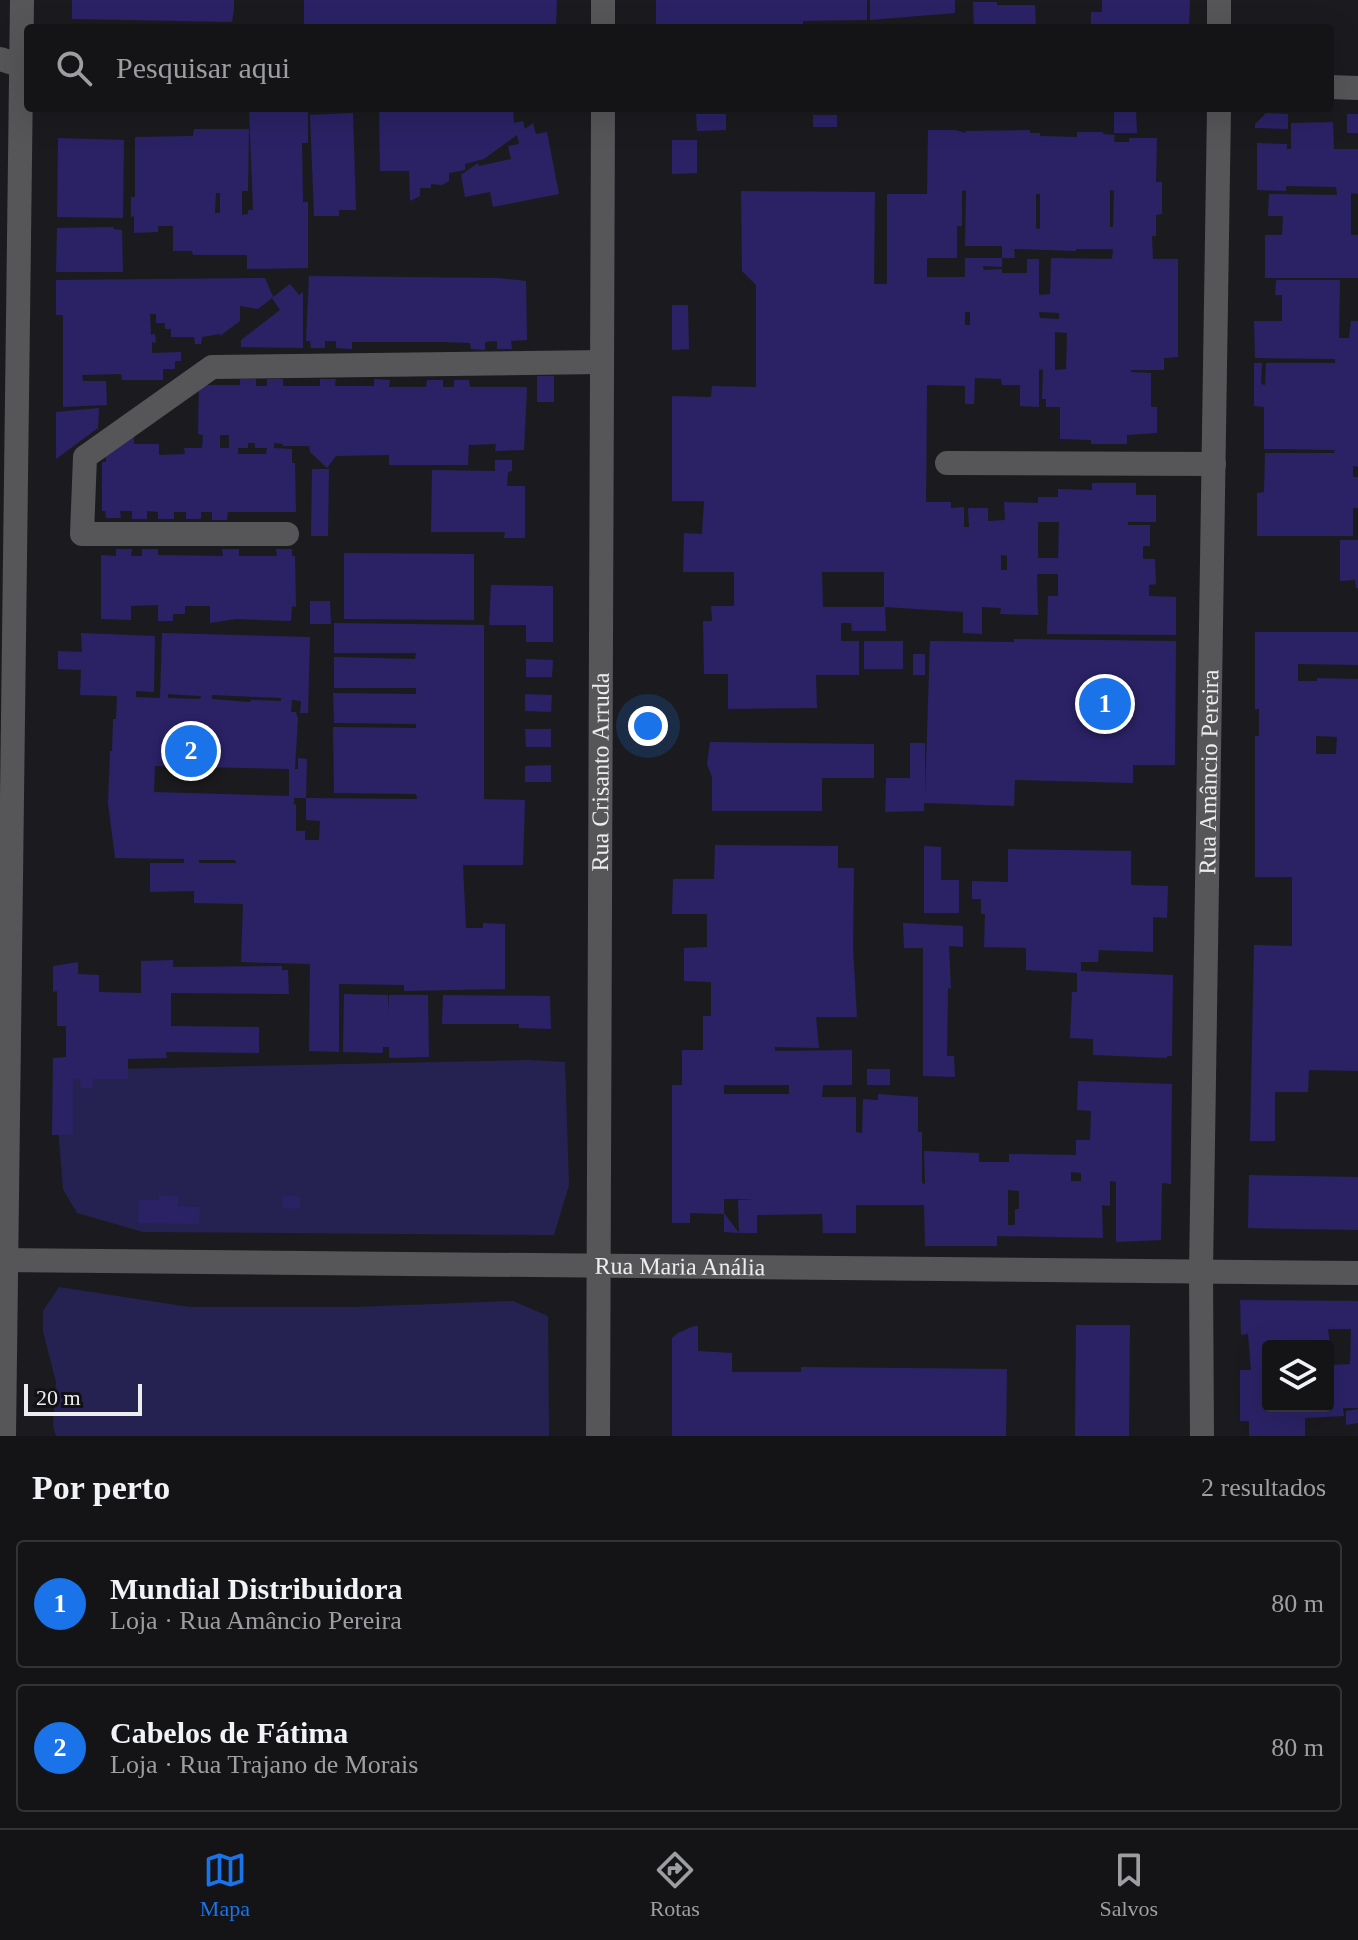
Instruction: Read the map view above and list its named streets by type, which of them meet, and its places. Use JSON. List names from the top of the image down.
{
  "streets": {
    "street": ["Rua Crisanto Arruda", "Rua Amâncio Pereira", "Rua Maria Anália"]
  },
  "crossings": [
    ["Rua Crisanto Arruda", "Rua Maria Anália"],
    ["Rua Amâncio Pereira", "Rua Maria Anália"]
  ],
  "scale_bar": "20 m",
  "page": {
    "search": "Pesquisar aqui",
    "pins": ["1", "2"],
    "scale": "20 m",
    "heading": ["Por perto", "2 resultados"],
    "list": [
      {
        "mark": "1",
        "name": "Mundial Distribuidora",
        "note": "Loja · Rua Amâncio Pereira",
        "value": "80 m"
      },
      {
        "mark": "2",
        "name": "Cabelos de Fátima",
        "note": "Loja · Rua Trajano de Morais",
        "value": "80 m"
      }
    ],
    "nav": ["Mapa", "Rotas", "Salvos"]
  }
}
